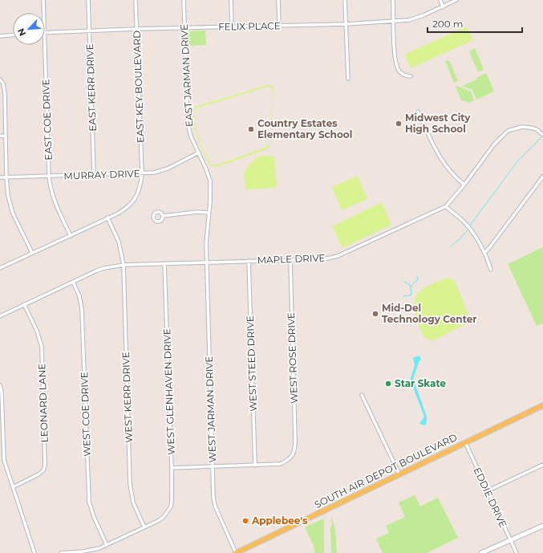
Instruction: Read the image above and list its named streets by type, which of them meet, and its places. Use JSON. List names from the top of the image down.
{
  "streets": {
    "main road": ["SOUTH AIR DEPOT BOULEVARD"],
    "street": [
      "FELIX PLACE",
      "EAST JARMAN DRIVE",
      "EAST KEY BOULEVARD",
      "EAST KERR DRIVE",
      "EAST COE DRIVE",
      "MURRAY DRIVE",
      "MAPLE DRIVE",
      "WEST ROSE DRIVE",
      "WEST STEED DRIVE",
      "WEST GLENHAVEN DRIVE",
      "WEST KERR DRIVE",
      "LEONARD LANE",
      "WEST JARMAN DRIVE",
      "WEST COE DRIVE",
      "EDDIE DRIVE"
    ]
  },
  "crossings": [
    ["FELIX PLACE", "EAST JARMAN DRIVE"],
    ["FELIX PLACE", "EAST KEY BOULEVARD"],
    ["FELIX PLACE", "EAST KERR DRIVE"],
    ["FELIX PLACE", "EAST COE DRIVE"],
    ["EAST JARMAN DRIVE", "MURRAY DRIVE"],
    ["EAST JARMAN DRIVE", "MAPLE DRIVE"],
    ["EAST JARMAN DRIVE", "WEST JARMAN DRIVE"],
    ["EAST KEY BOULEVARD", "EAST COE DRIVE"],
    ["EAST KEY BOULEVARD", "MURRAY DRIVE"],
    ["EAST KERR DRIVE", "MURRAY DRIVE"],
    ["EAST COE DRIVE", "MURRAY DRIVE"],
    ["MAPLE DRIVE", "WEST ROSE DRIVE"],
    ["MAPLE DRIVE", "WEST STEED DRIVE"],
    ["MAPLE DRIVE", "WEST GLENHAVEN DRIVE"],
    ["MAPLE DRIVE", "WEST KERR DRIVE"],
    ["MAPLE DRIVE", "LEONARD LANE"],
    ["MAPLE DRIVE", "WEST JARMAN DRIVE"],
    ["MAPLE DRIVE", "WEST COE DRIVE"],
    ["WEST ROSE DRIVE", "WEST STEED DRIVE"],
    ["WEST GLENHAVEN DRIVE", "WEST KERR DRIVE"],
    ["WEST JARMAN DRIVE", "SOUTH AIR DEPOT BOULEVARD"],
    ["SOUTH AIR DEPOT BOULEVARD", "EDDIE DRIVE"]
  ],
  "places": [
    "Midwest City High School",
    "Country Estates Elementary School",
    "Mid-Del Technology Center",
    "Star Skate",
    "Applebee's"
  ],
  "scale_bar": "200 m",
  "north": "bottom left"
}
